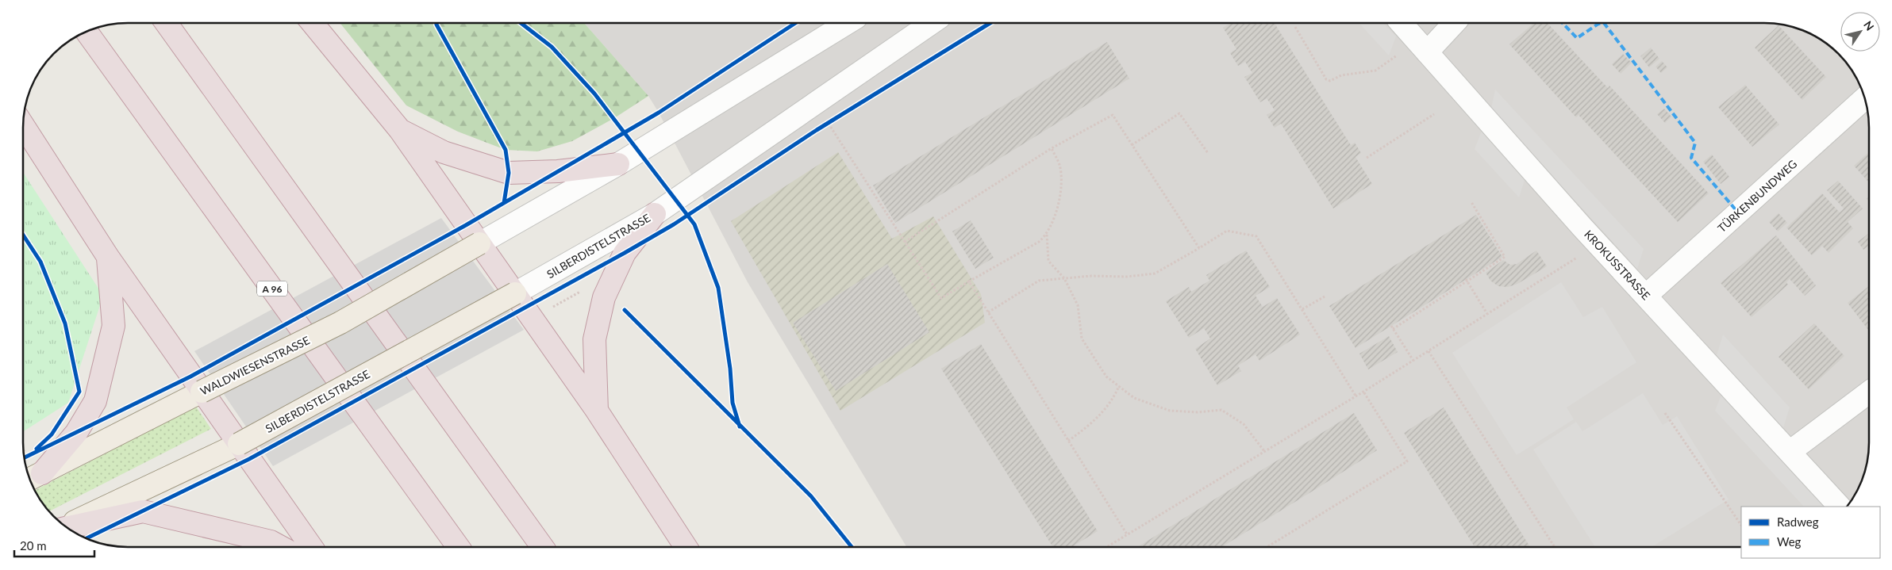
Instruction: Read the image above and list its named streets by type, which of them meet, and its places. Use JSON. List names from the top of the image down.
{
  "streets": {
    "highway": ["A 96"],
    "main road": ["SILBERDISTELSTRASSE", "WALDWIESENSTRASSE"],
    "street": ["TÜRKENBUNDWEG", "KROKUSSTRASSE"]
  },
  "crossings": [
    ["TÜRKENBUNDWEG", "KROKUSSTRASSE"]
  ],
  "legend": ["Radweg", "Weg"],
  "scale_bar": "20 m",
  "north": "top right"
}
